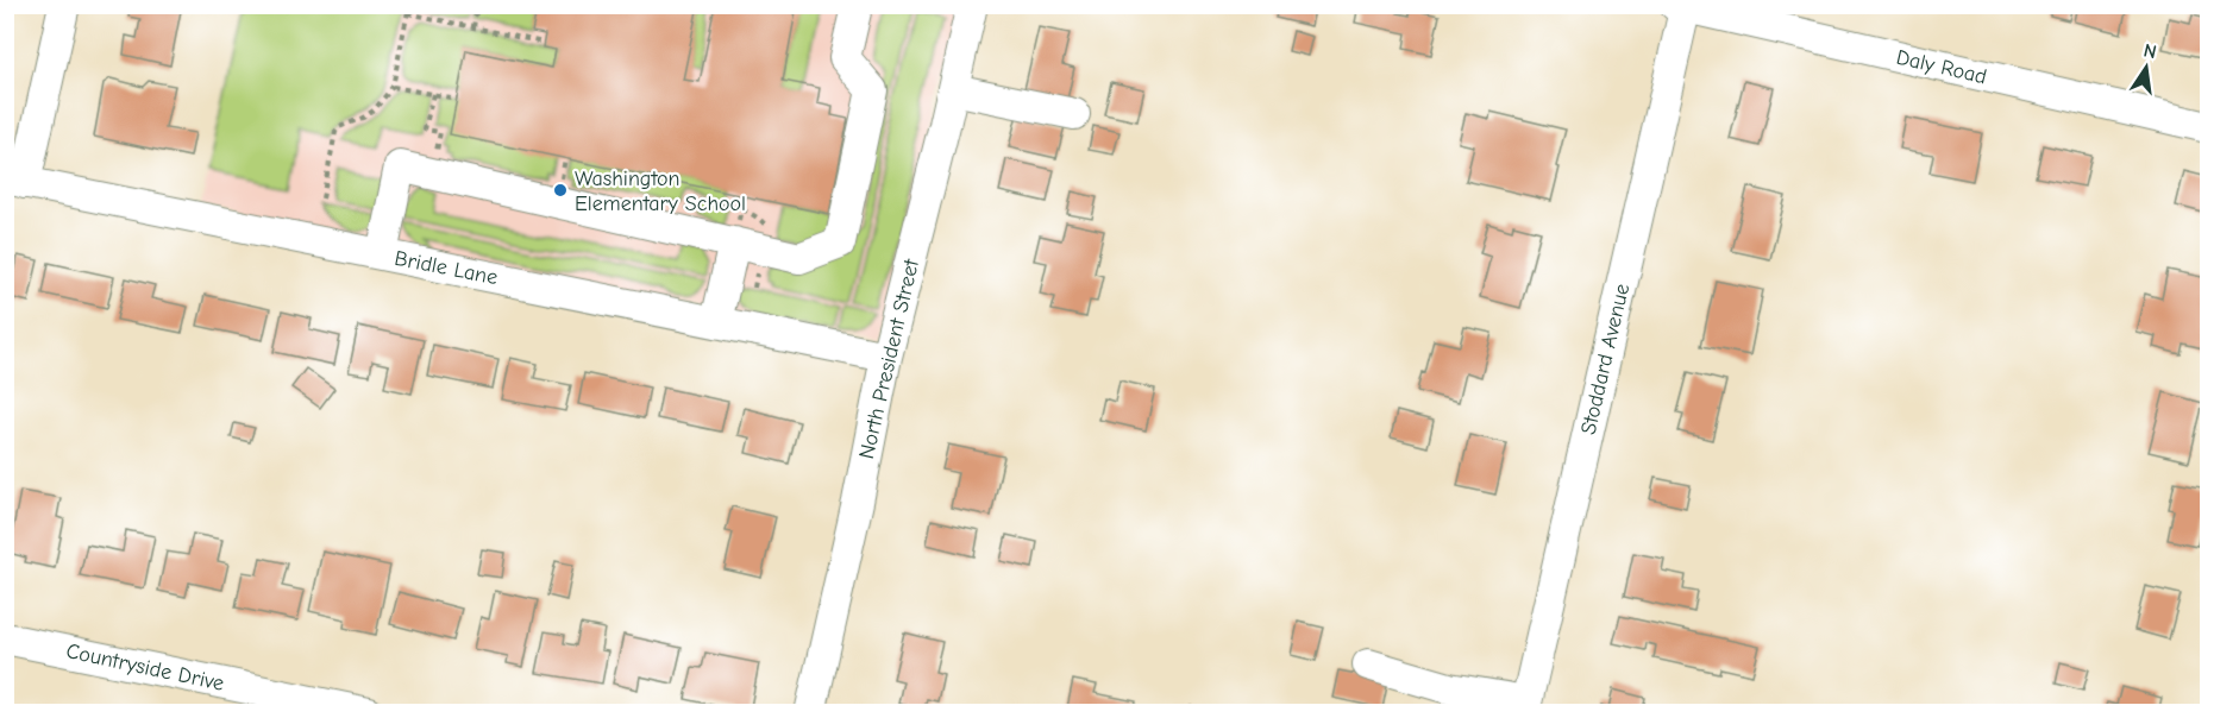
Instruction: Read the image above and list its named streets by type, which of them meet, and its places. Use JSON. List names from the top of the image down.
{
  "streets": {
    "street": [
      "Daly Road",
      "Bridle Lane",
      "North President Street",
      "Stoddard Avenue",
      "Countryside Drive"
    ]
  },
  "crossings": [
    ["Daly Road", "Stoddard Avenue"],
    ["Bridle Lane", "North President Street"]
  ],
  "places": ["Washington Elementary School"],
  "north": "top"
}
